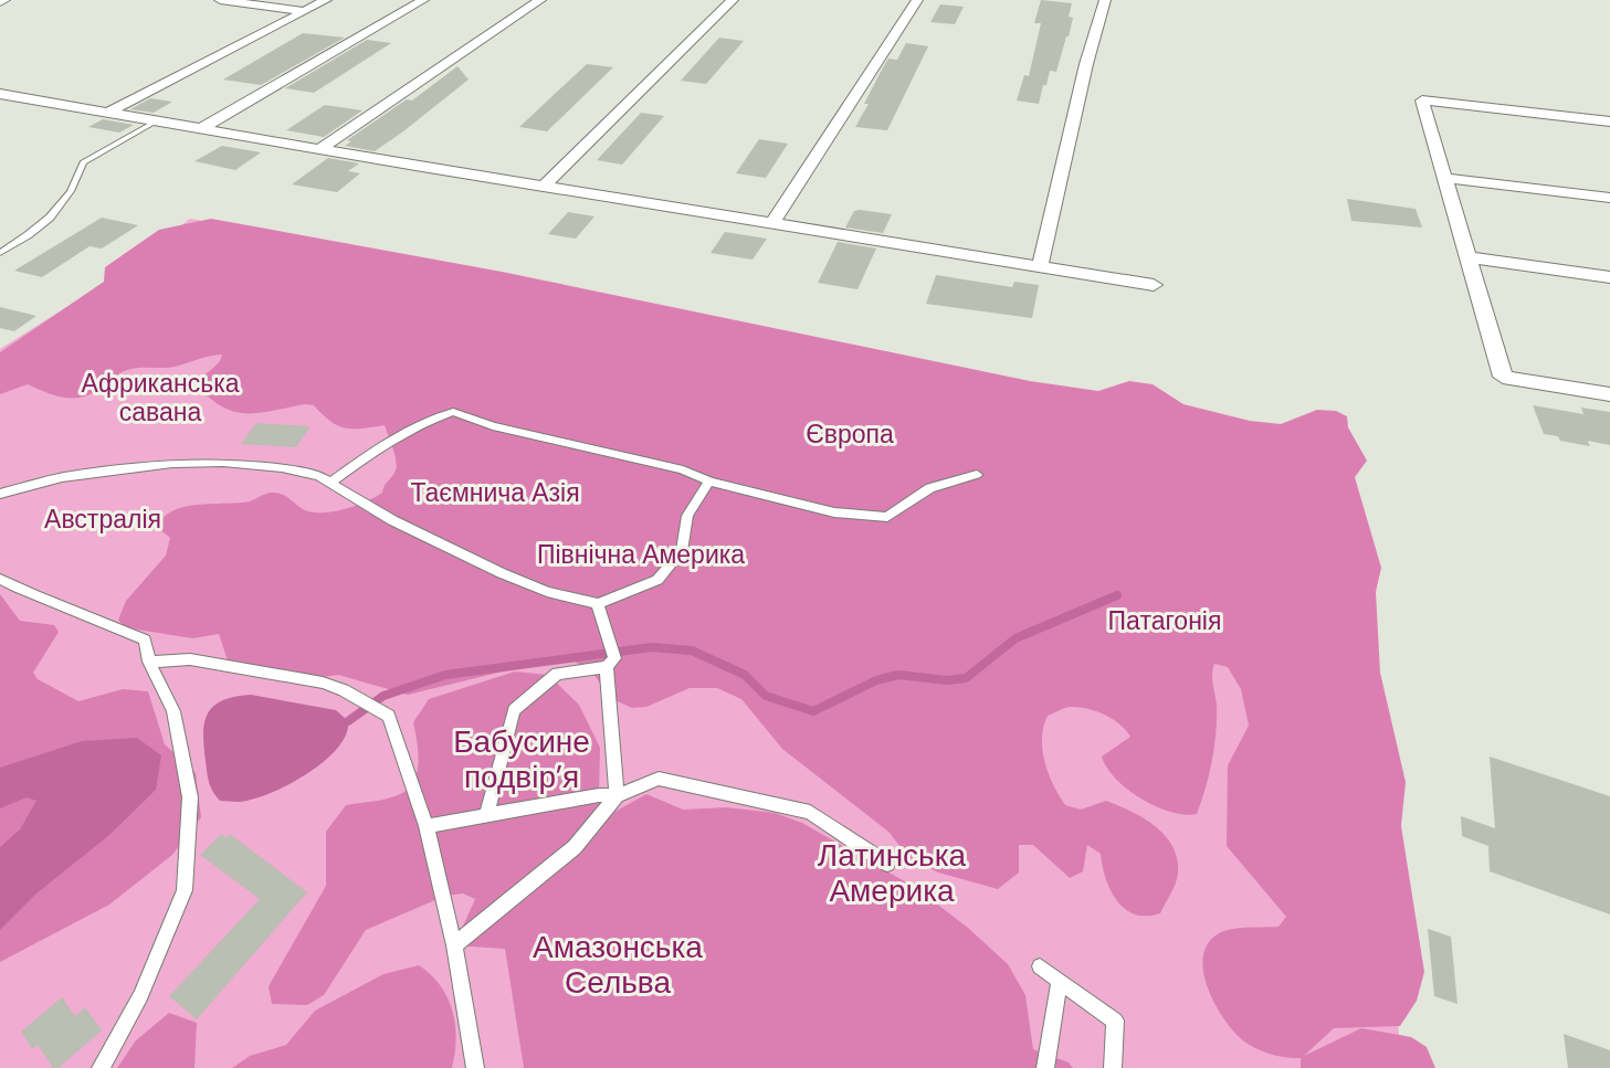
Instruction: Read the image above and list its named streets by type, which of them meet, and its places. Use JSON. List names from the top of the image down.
{
  "parks": [
    "Африканська савана",
    "Європа",
    "Таємнича Азія",
    "Австралія",
    "Північна Америка",
    "Патагонія",
    "Бабусине подвір’я",
    "Латинська Америка",
    "Амазонська Сельва"
  ]
}
